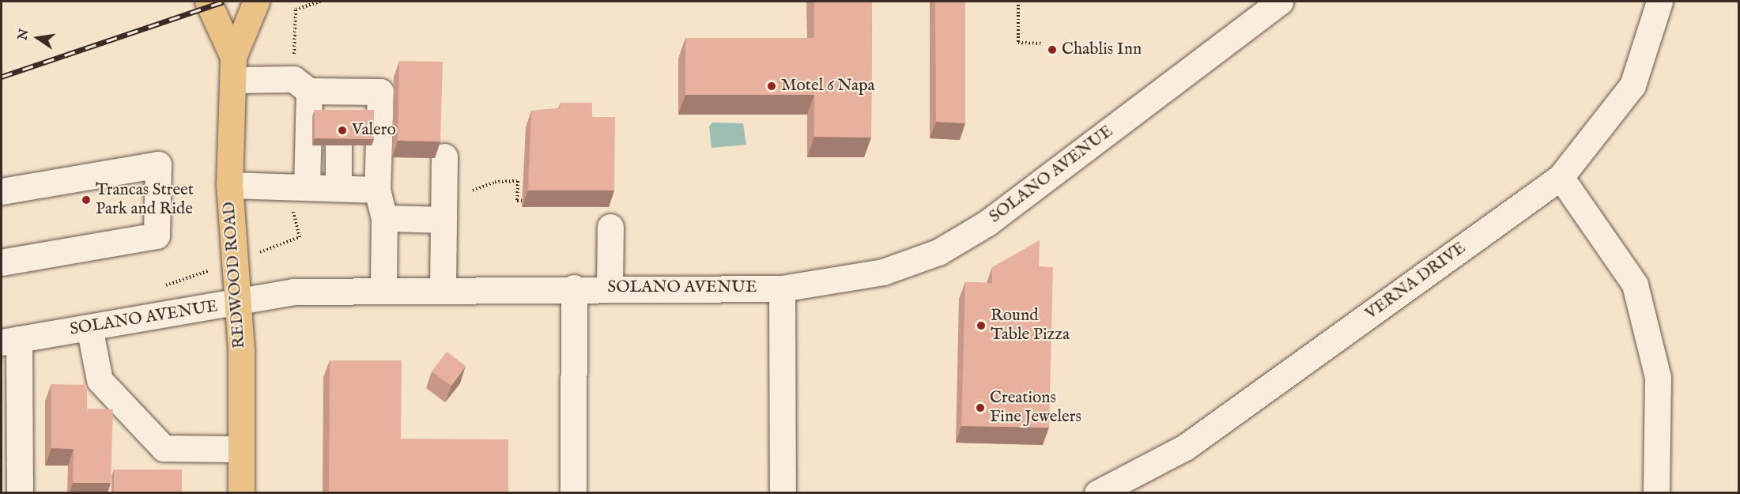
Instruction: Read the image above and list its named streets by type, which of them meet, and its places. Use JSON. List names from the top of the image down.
{
  "streets": {
    "main road": ["REDWOOD ROAD"],
    "street": ["SOLANO AVENUE", "VERNA DRIVE"]
  },
  "crossings": [
    ["SOLANO AVENUE", "REDWOOD ROAD"]
  ],
  "places": [
    "Chablis Inn",
    "Motel 6 Napa",
    "Valero",
    "Trancas Street Park and Ride",
    "Round Table Pizza",
    "Creations Fine Jewelers"
  ],
  "north": "left"
}
